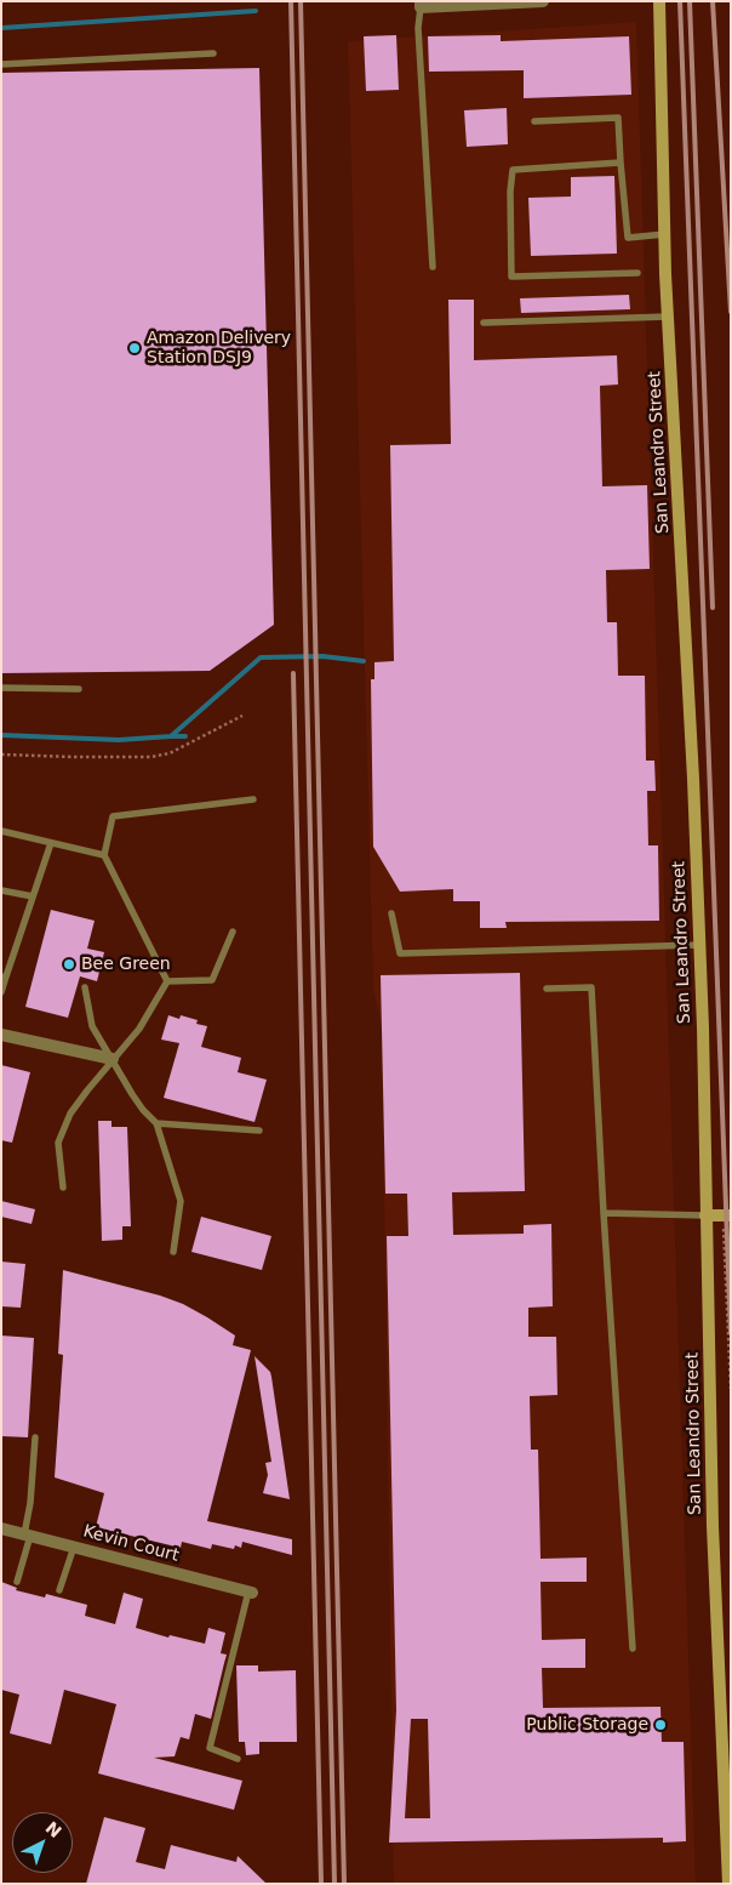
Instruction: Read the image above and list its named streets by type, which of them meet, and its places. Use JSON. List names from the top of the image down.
{
  "streets": {
    "main road": ["San Leandro Street"],
    "street": ["Kevin Court"]
  },
  "places": ["Amazon Delivery Station DSJ9", "Bee Green", "Public Storage"],
  "north": "top right"
}
